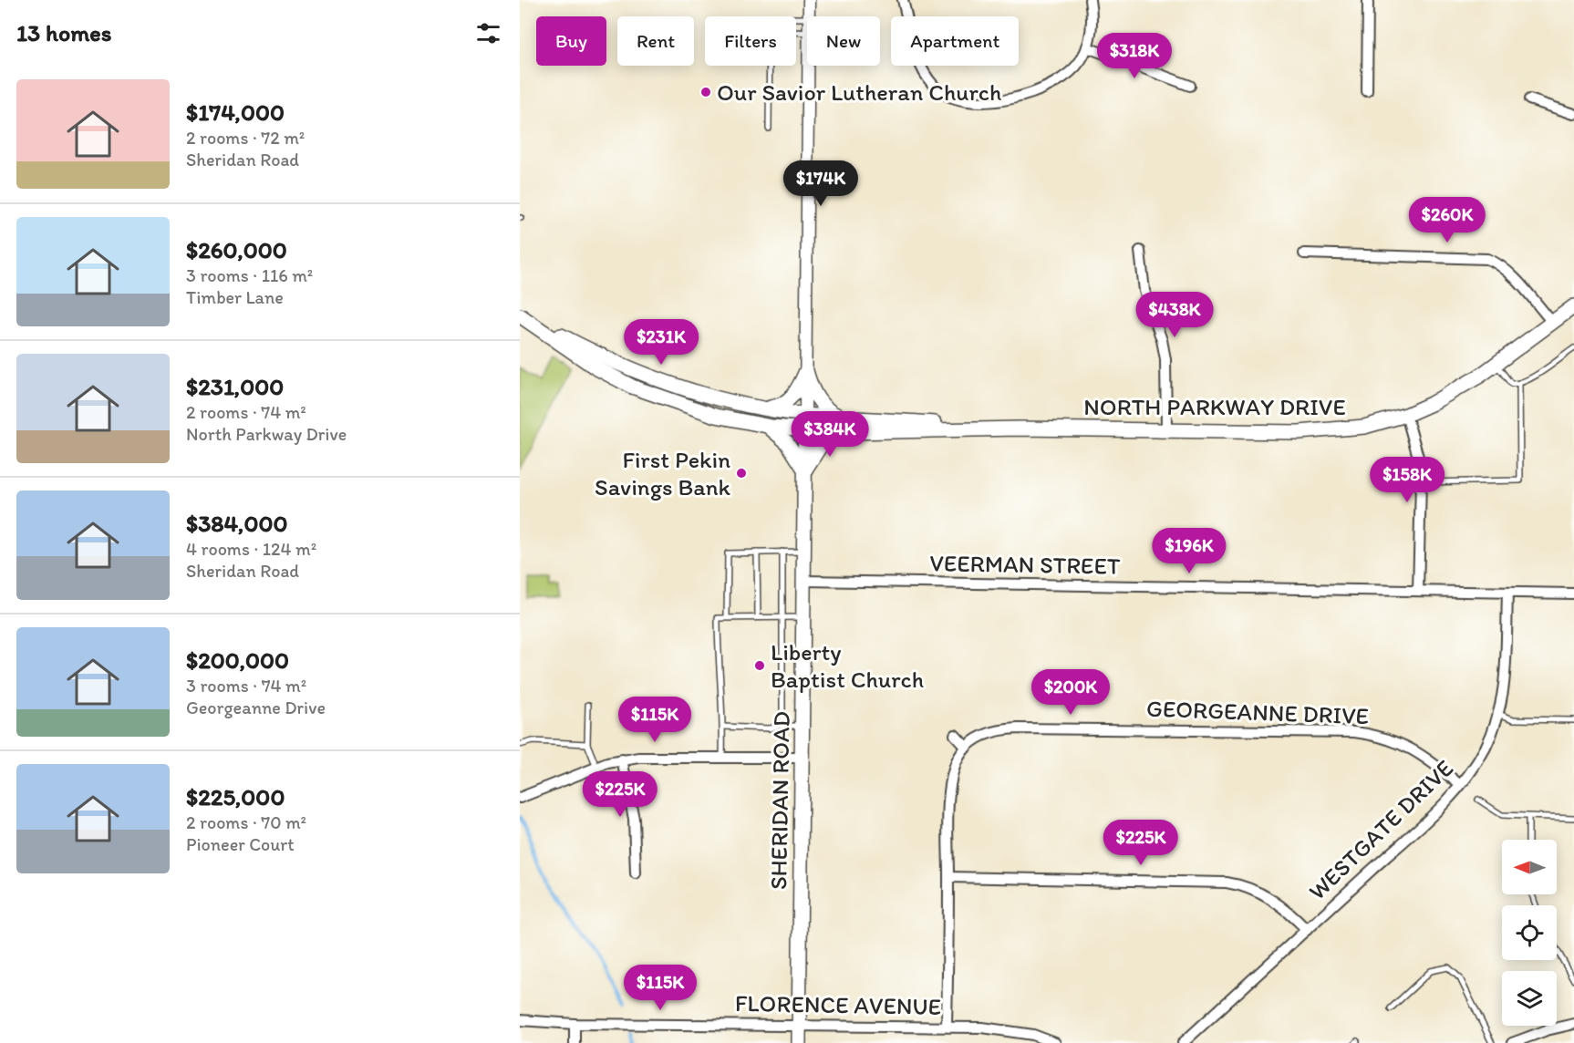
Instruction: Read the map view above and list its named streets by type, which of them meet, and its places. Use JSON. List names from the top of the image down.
{
  "streets": {
    "main road": ["NORTH PARKWAY DRIVE", "SHERIDAN ROAD"],
    "street": [
      "VEERMAN STREET",
      "GEORGEANNE DRIVE",
      "WESTGATE DRIVE",
      "FLORENCE AVENUE"
    ]
  },
  "crossings": [
    ["NORTH PARKWAY DRIVE", "SHERIDAN ROAD"],
    ["VEERMAN STREET", "SHERIDAN ROAD"],
    ["VEERMAN STREET", "WESTGATE DRIVE"],
    ["GEORGEANNE DRIVE", "WESTGATE DRIVE"],
    ["SHERIDAN ROAD", "FLORENCE AVENUE"]
  ],
  "places": ["Our Savior Lutheran Church", "First Pekin Savings Bank", "Liberty Baptist Church"],
  "north": "left",
  "page": {
    "heading": "13 homes",
    "chip": [
      "Buy",
      "Rent",
      "Filters",
      "New",
      "Apartment"
    ],
    "price": [
      "$318K",
      "$174K",
      "$260K",
      "$438K",
      "$231K",
      "$384K",
      "$158K",
      "$196K",
      "$200K",
      "$115K",
      "$225K",
      "$225K",
      "$115K"
    ],
    "list": [
      {
        "name": "$174,000",
        "note": "2 rooms · 72 m² · Sheridan Road"
      },
      {
        "name": "$260,000",
        "note": "3 rooms · 116 m² · Timber Lane"
      },
      {
        "name": "$231,000",
        "note": "2 rooms · 74 m² · North Parkway Drive"
      },
      {
        "name": "$384,000",
        "note": "4 rooms · 124 m² · Sheridan Road"
      },
      {
        "name": "$200,000",
        "note": "3 rooms · 74 m² · Georgeanne Drive"
      },
      {
        "name": "$225,000",
        "note": "2 rooms · 70 m² · Pioneer Court"
      }
    ]
  }
}
